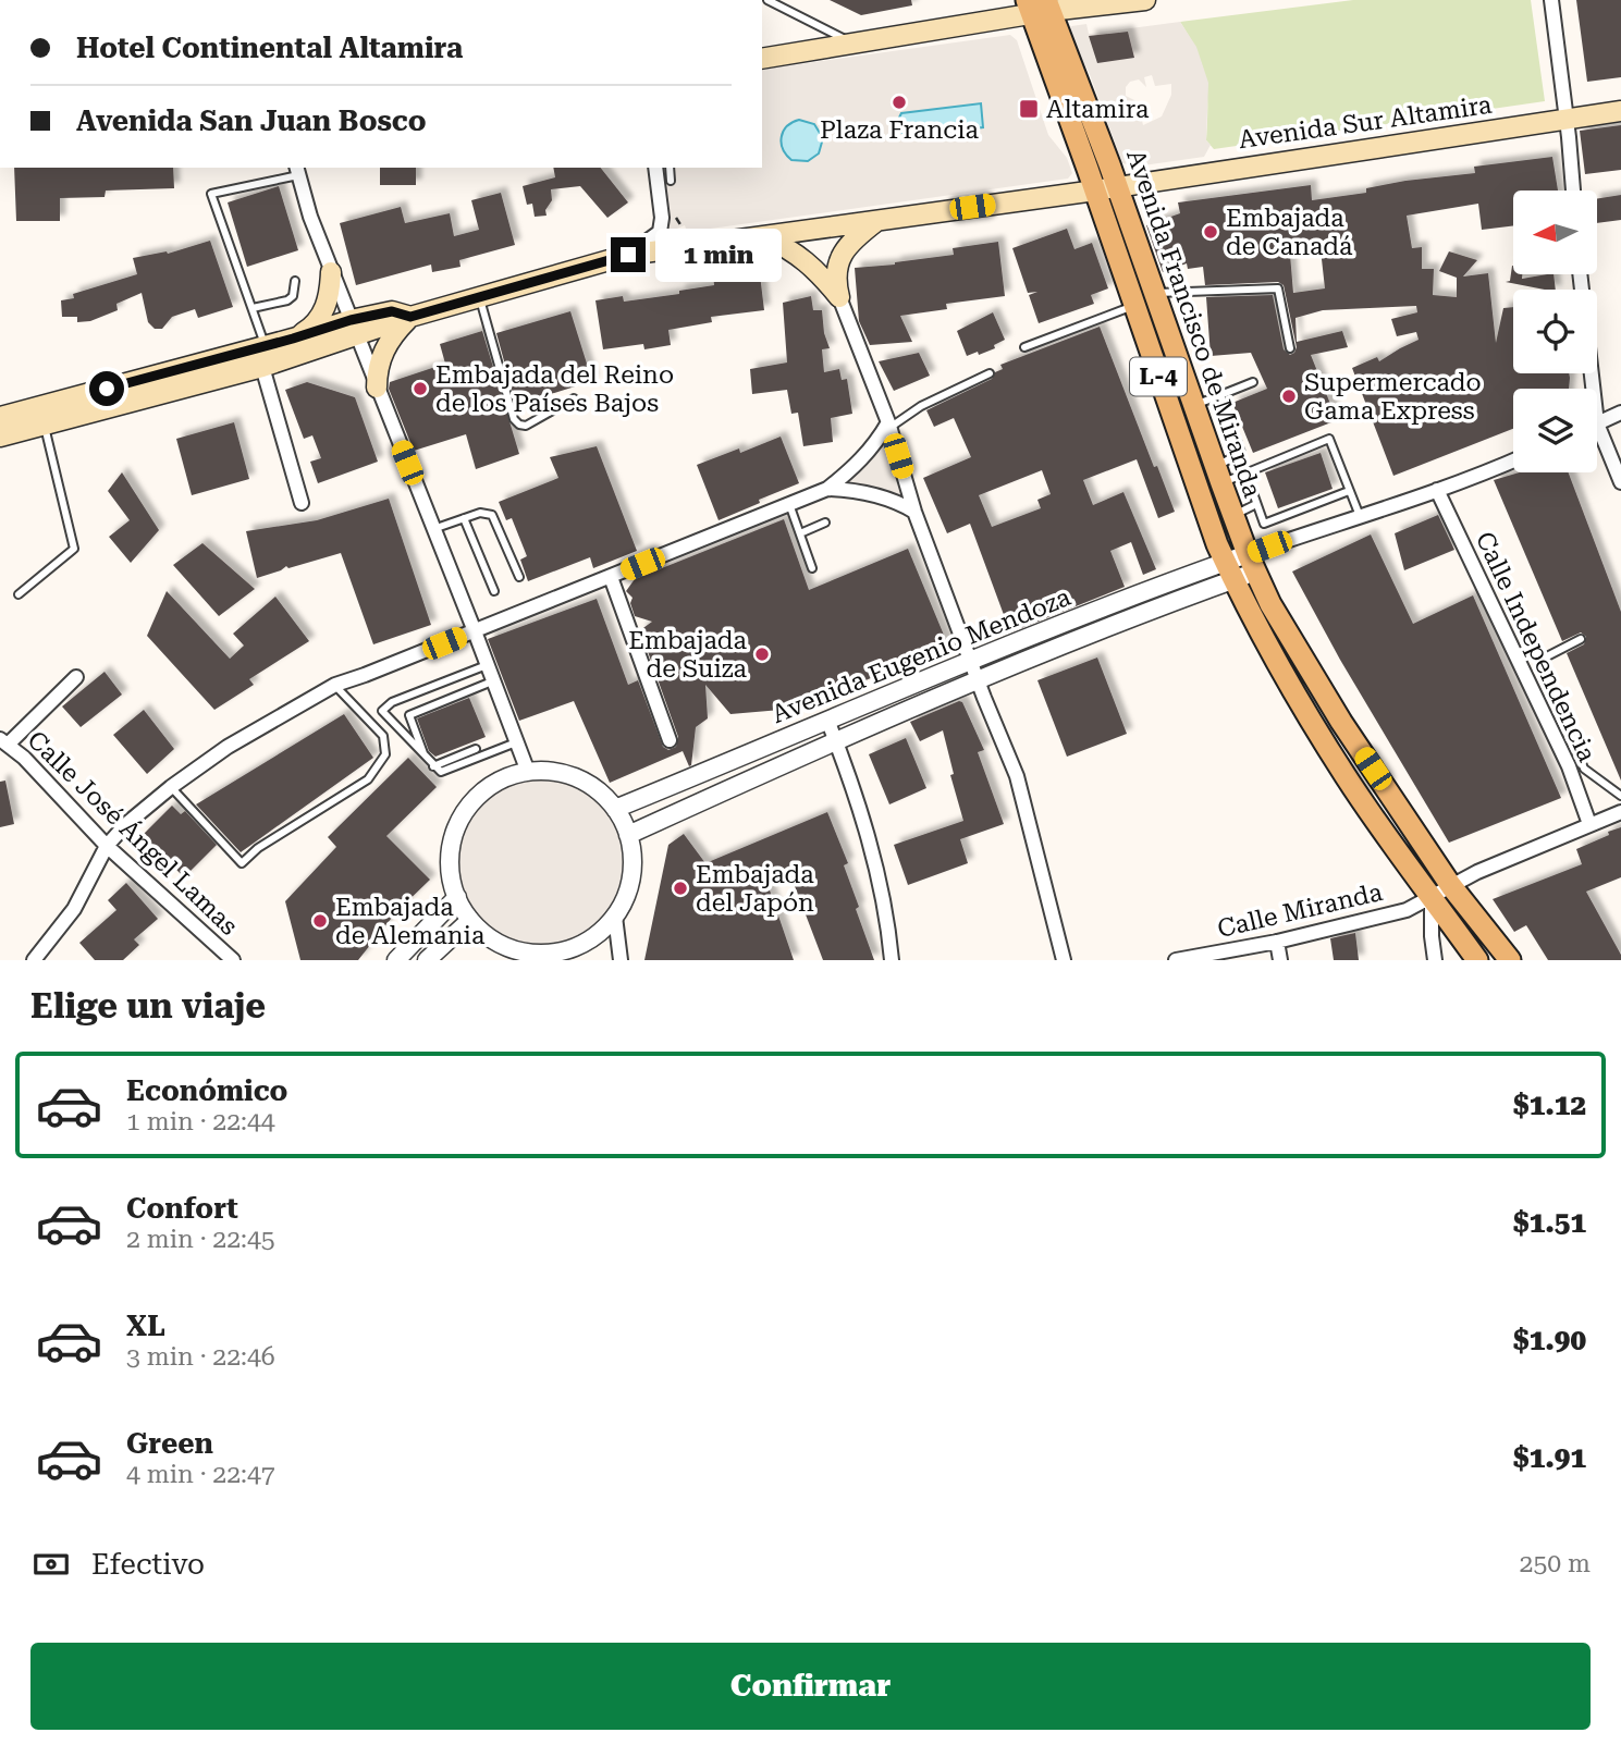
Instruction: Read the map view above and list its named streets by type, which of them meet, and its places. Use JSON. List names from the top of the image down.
{
  "streets": {
    "main road": ["Avenida Sur Altamira", "Avenida Francisco de Miranda", "L-4"],
    "street": [
      "Calle Independencia",
      "Avenida Eugenio Mendoza",
      "Calle José Ángel Lamas",
      "Calle Miranda"
    ]
  },
  "crossings": [
    ["Avenida Sur Altamira", "Avenida Francisco de Miranda"],
    ["Avenida Francisco de Miranda", "Avenida Eugenio Mendoza"],
    ["Avenida Francisco de Miranda", "Calle Miranda"],
    ["Calle Independencia", "Calle Miranda"]
  ],
  "places": {
    "other": [
      "Plaza Francia",
      "Embajada de Canadá",
      "Embajada del Reino de los Países Bajos",
      "Supermercado Gama Express",
      "Embajada de Suiza",
      "Embajada del Japón",
      "Embajada de Alemania"
    ],
    "transit": ["Altamira"]
  },
  "north": "left",
  "page": {
    "banner": ["Hotel Continental Altamira", "Avenida San Juan Bosco"],
    "bubble": "1 min",
    "heading": "Elige un viaje",
    "list": [
      {
        "name": "Económico",
        "note": "1 min · 22:44",
        "value": "$1.12"
      },
      {
        "name": "Confort",
        "note": "2 min · 22:45",
        "value": "$1.51"
      },
      {
        "name": "XL",
        "note": "3 min · 22:46",
        "value": "$1.90"
      },
      {
        "name": "Green",
        "note": "4 min · 22:47",
        "value": "$1.91"
      }
    ],
    "pay": ["Efectivo", "250 m"],
    "buttons": "Confirmar"
  }
}
